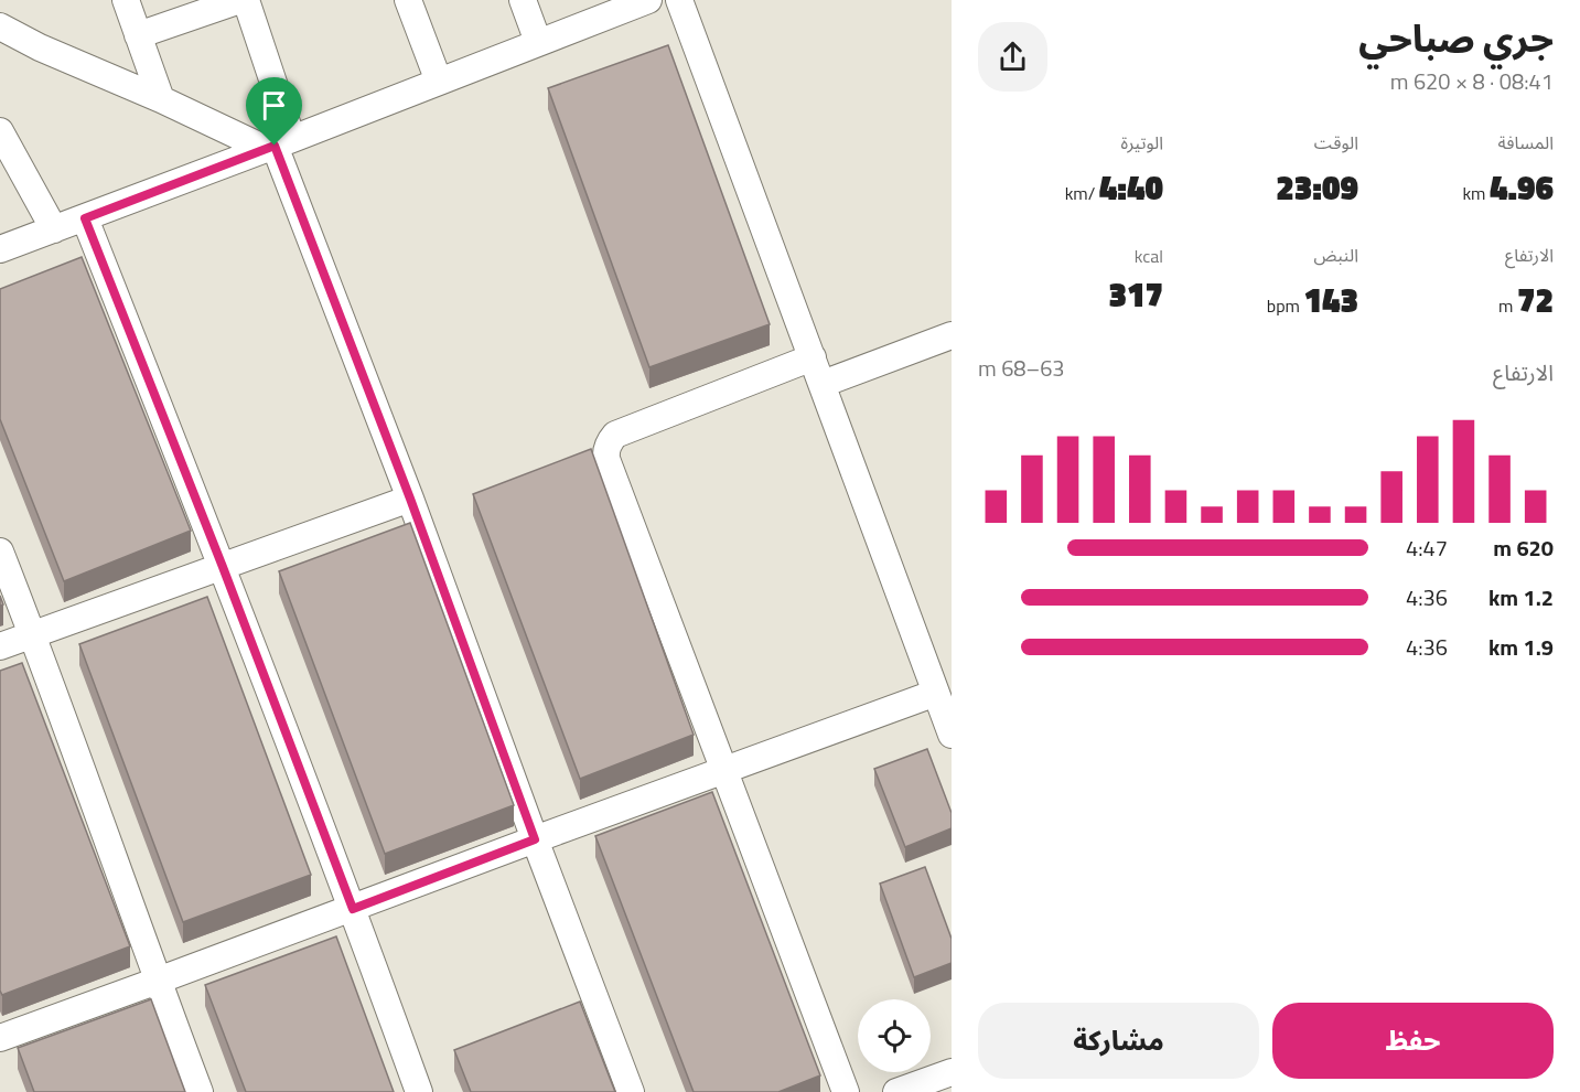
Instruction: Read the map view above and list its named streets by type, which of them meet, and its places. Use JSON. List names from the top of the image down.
{
  "page": {
    "heading": ["جري صباحي", "08:41 · 8 × 620 m"],
    "stats": [
      ["المسافة", "4.96 km"],
      ["الوقت", "23:09"],
      ["الوتيرة", "4:40 /km"],
      ["الارتفاع", "72 m"],
      ["النبض", "143 bpm"],
      ["kcal", "317"]
    ],
    "chart": ["الارتفاع", "63–68 m"],
    "list": [
      {
        "name": "620 m",
        "note": "4:47"
      },
      {
        "name": "1.2 km",
        "note": "4:36"
      },
      {
        "name": "1.9 km",
        "note": "4:36"
      }
    ],
    "buttons": ["حفظ", "مشاركة"]
  }
}
